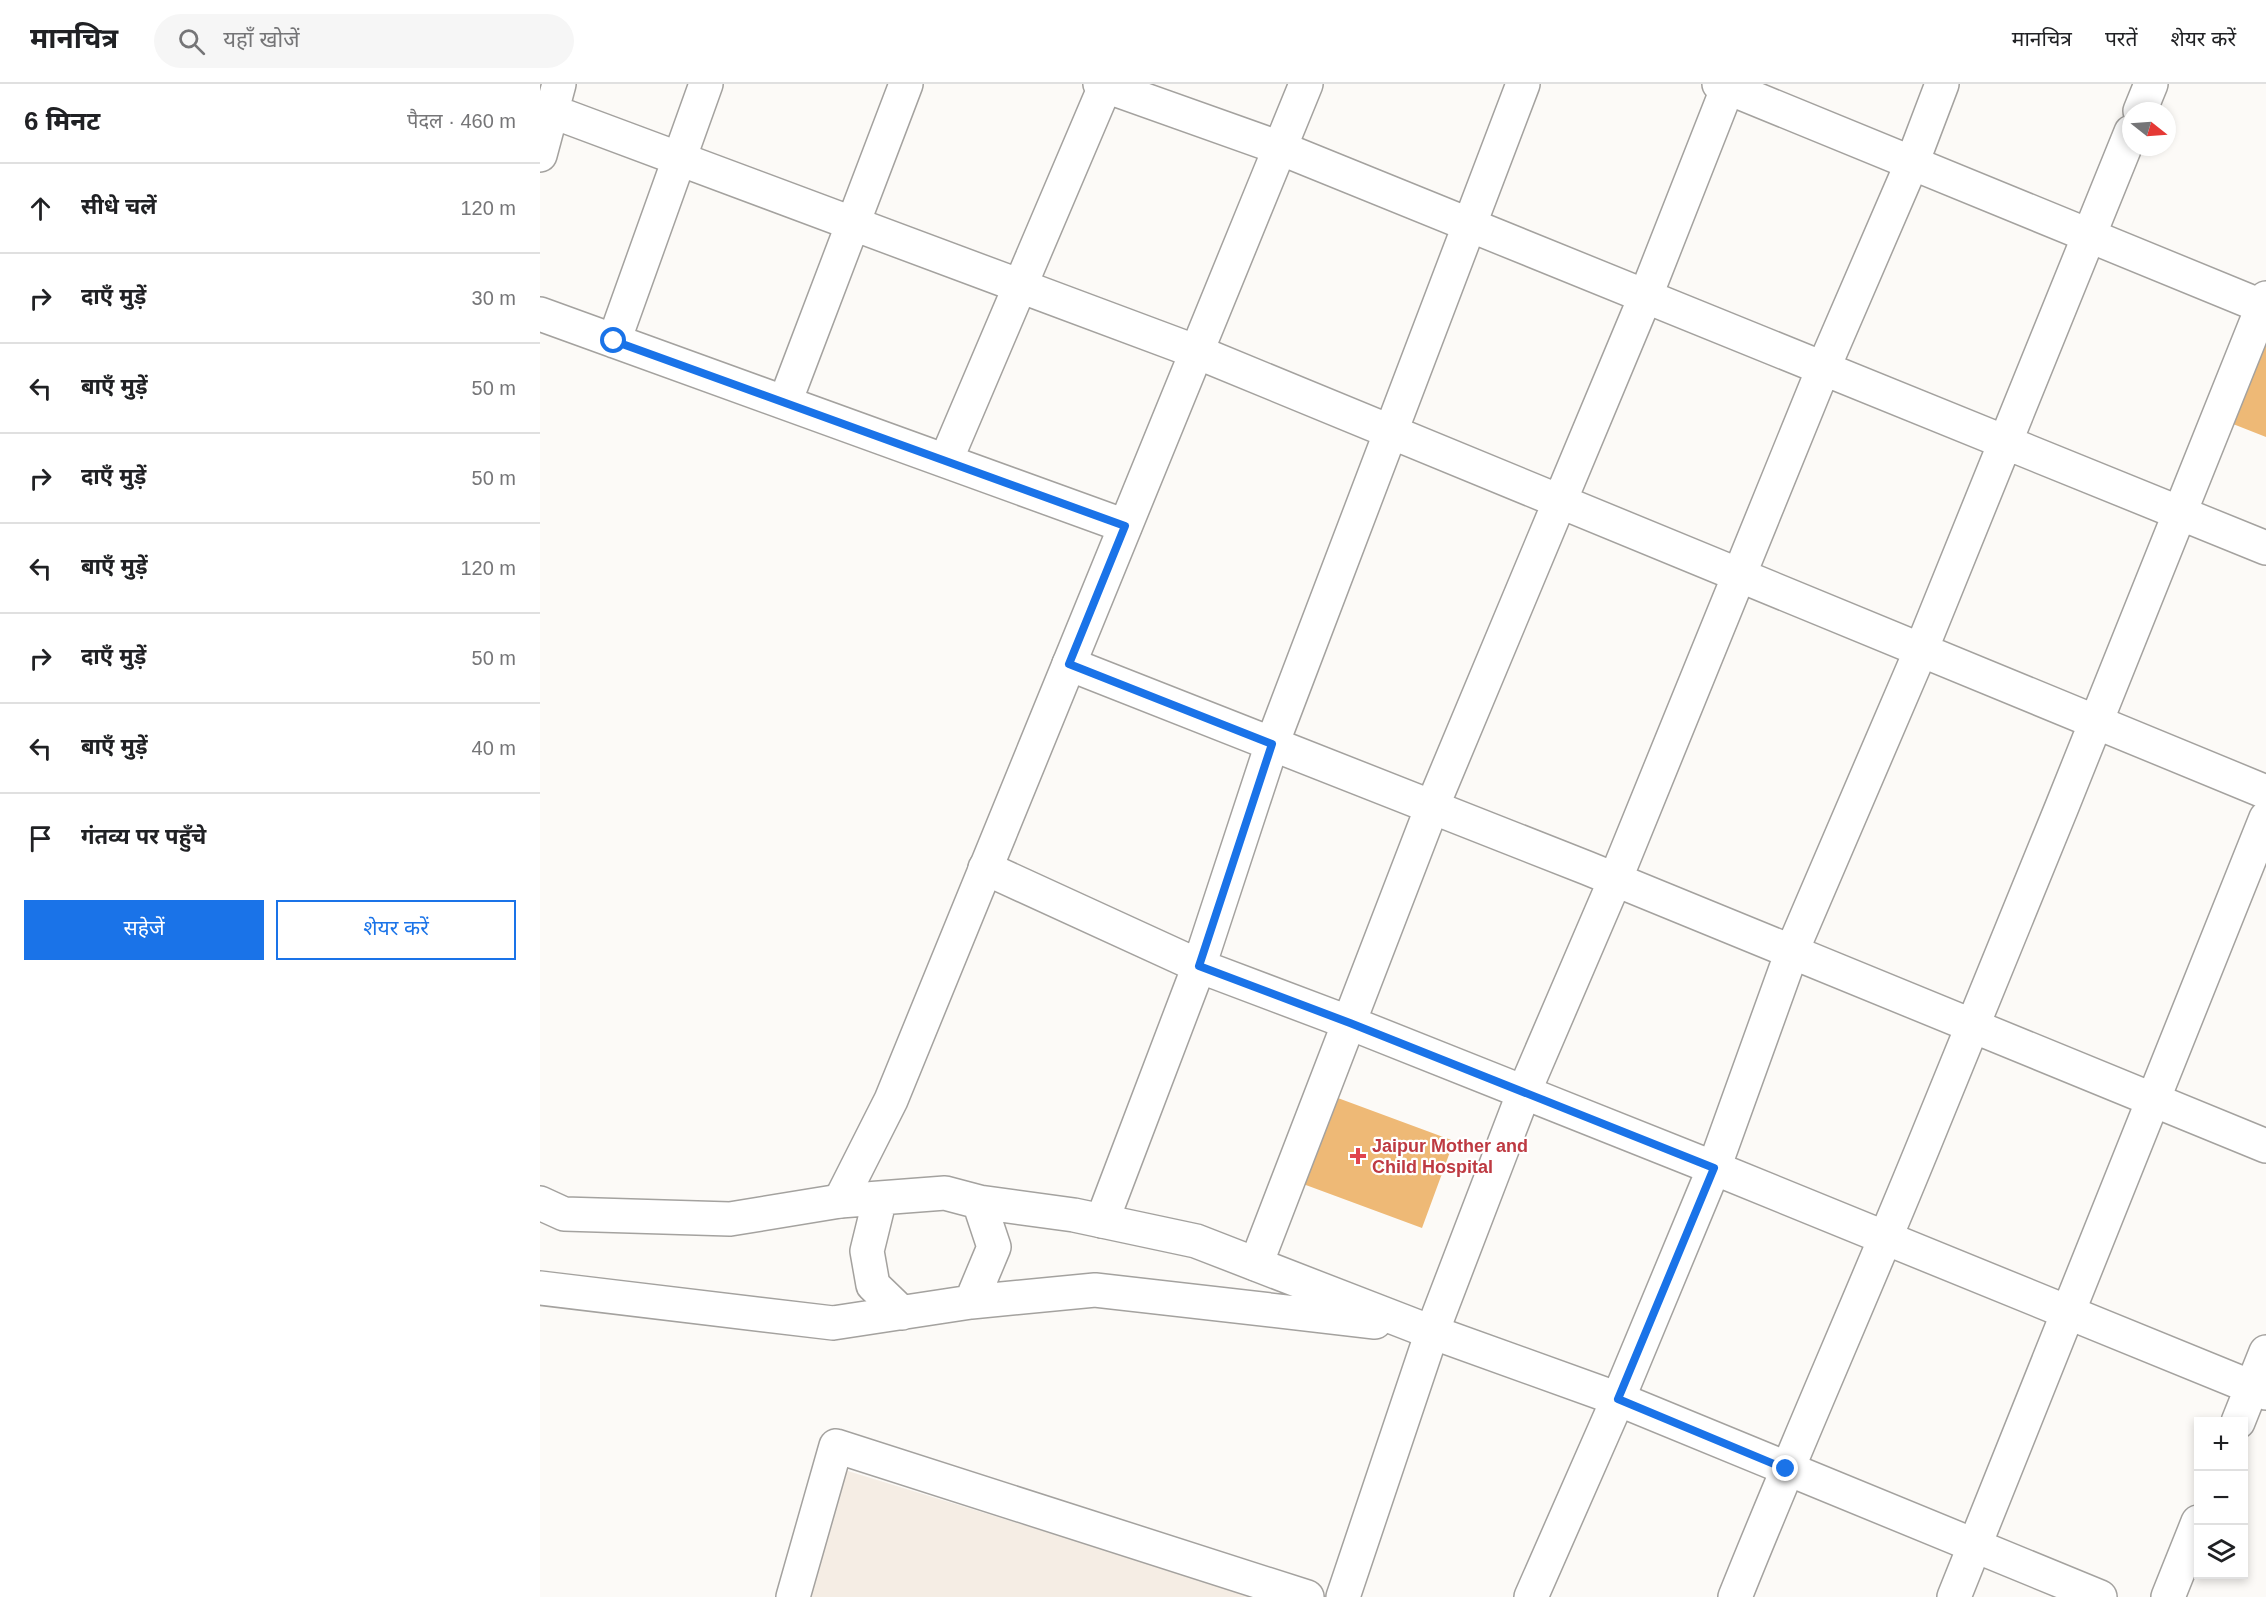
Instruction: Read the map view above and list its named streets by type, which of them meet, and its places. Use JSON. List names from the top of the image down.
{
  "places": {
    "health": ["Jaipur Mother and Child Hospital"]
  },
  "north": "right",
  "page": {
    "header": "मानचित्र",
    "search": "यहाँ खोजें",
    "nav": ["मानचित्र", "परतें", "शेयर करें"],
    "heading": ["6 मिनट", "पैदल · 460 m"],
    "list": [
      ["सीधे चलें", "120 m"],
      ["दाएँ मुड़ें", "30 m"],
      ["बाएँ मुड़ें", "50 m"],
      ["दाएँ मुड़ें", "50 m"],
      ["बाएँ मुड़ें", "120 m"],
      ["दाएँ मुड़ें", "50 m"],
      ["बाएँ मुड़ें", "40 m"],
      "गंतव्य पर पहुँचे"
    ],
    "buttons": ["सहेजें", "शेयर करें"],
    "map_buttons": ["+", "−"]
  }
}
